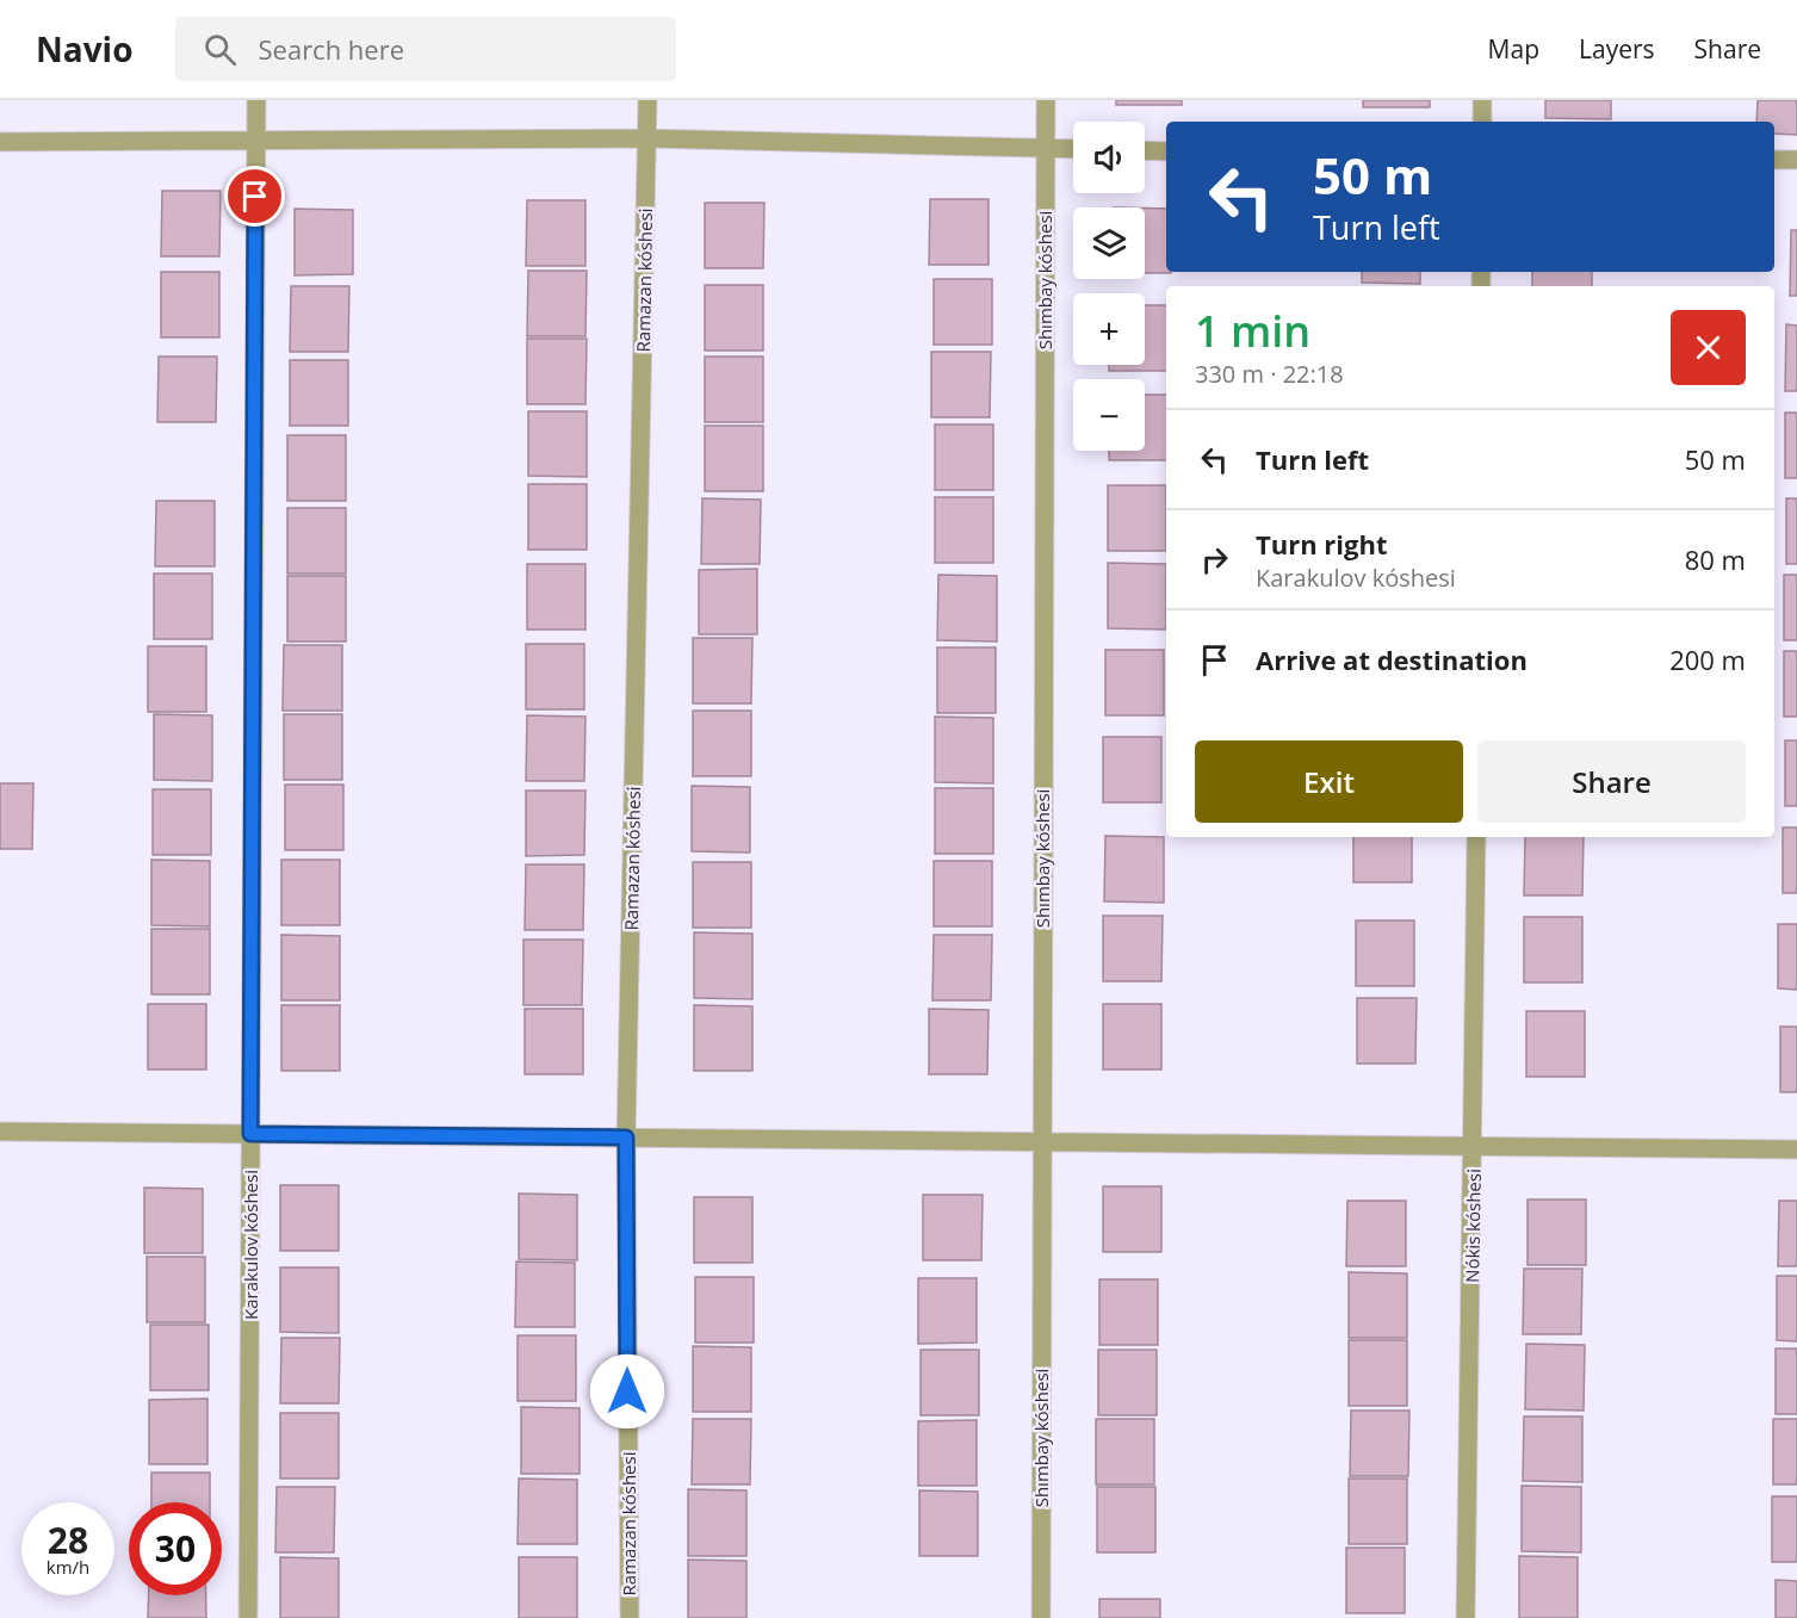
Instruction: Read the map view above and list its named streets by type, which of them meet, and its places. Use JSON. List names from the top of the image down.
{
  "streets": {
    "street": [
      "Ramazan kóshesi",
      "Shımbay kóshesi",
      "Nókis kóshesi",
      "Karakulov kóshesi"
    ]
  },
  "page": {
    "header": "Navio",
    "search": "Search here",
    "nav": ["Map", "Layers", "Share"],
    "map_buttons": ["+", "−"],
    "turn": ["50 m", "Turn left"],
    "heading": ["1 min", "330 m · 22:18"],
    "list": [
      {
        "name": "Turn left",
        "value": "50 m"
      },
      {
        "name": "Turn right",
        "note": "Karakulov kóshesi",
        "value": "80 m"
      },
      {
        "name": "Arrive at destination",
        "value": "200 m"
      }
    ],
    "buttons": ["Exit", "Share"],
    "speed": "28 km/h",
    "limit": "30"
  }
}
